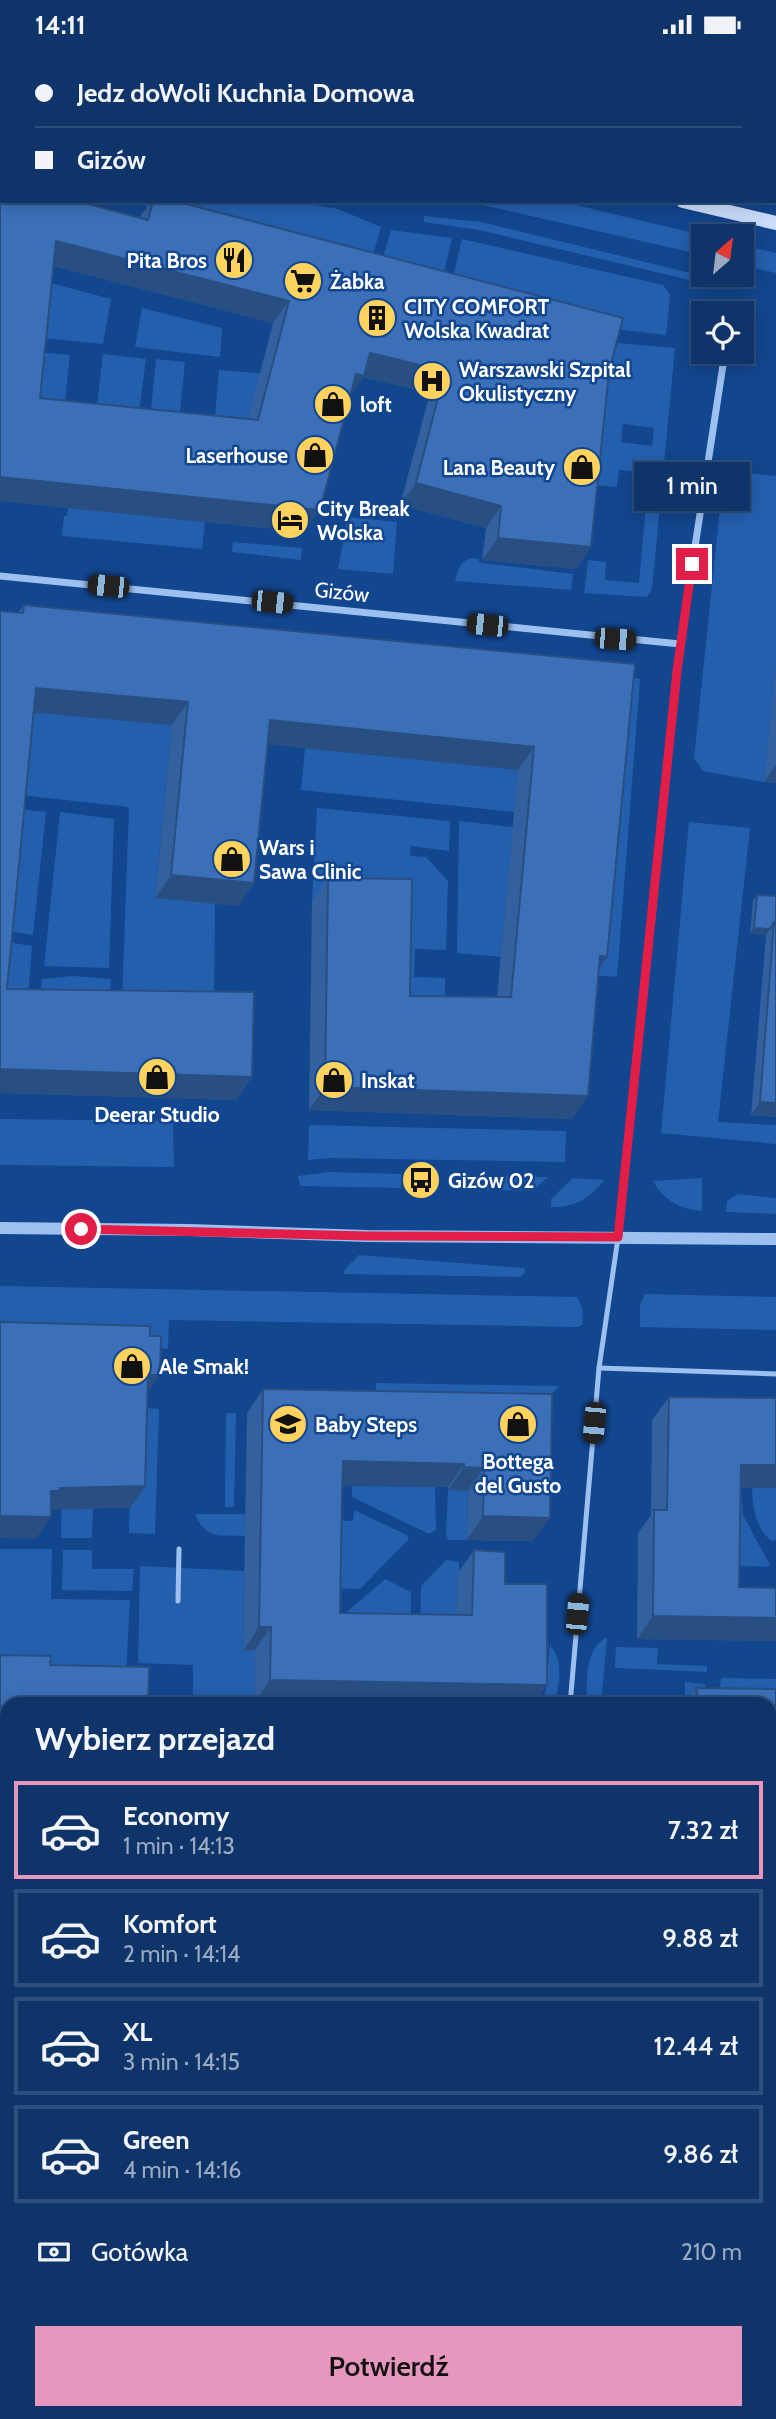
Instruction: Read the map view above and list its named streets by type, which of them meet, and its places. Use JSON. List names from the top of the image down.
{
  "streets": {
    "street": ["Gizów"]
  },
  "places": {
    "restaurant": ["Pita Bros"],
    "supermarket": ["Żabka"],
    "building": ["CITY COMFORT Wolska Kwadrat"],
    "hospital": ["Warszawski Szpital Okulistyczny"],
    "shop": [
      "loft",
      "Laserhouse",
      "Lana Beauty",
      "Wars i Sawa Clinic",
      "Deerar Studio",
      "Inskat",
      "Ale Smak!",
      "Bottega del Gusto"
    ],
    "hotel": ["City Break Wolska"],
    "bus stop": ["Gizów 02"],
    "school or university": ["Baby Steps"]
  },
  "north": "top right",
  "page": {
    "status": "14:11",
    "banner": ["Jedz doWoli Kuchnia Domowa", "Gizów"],
    "bubble": "1 min",
    "heading": "Wybierz przejazd",
    "list": [
      {
        "name": "Economy",
        "note": "1 min · 14:13",
        "value": "7.32 zł"
      },
      {
        "name": "Komfort",
        "note": "2 min · 14:14",
        "value": "9.88 zł"
      },
      {
        "name": "XL",
        "note": "3 min · 14:15",
        "value": "12.44 zł"
      },
      {
        "name": "Green",
        "note": "4 min · 14:16",
        "value": "9.86 zł"
      }
    ],
    "pay": ["Gotówka", "210 m"],
    "buttons": "Potwierdź"
  }
}
